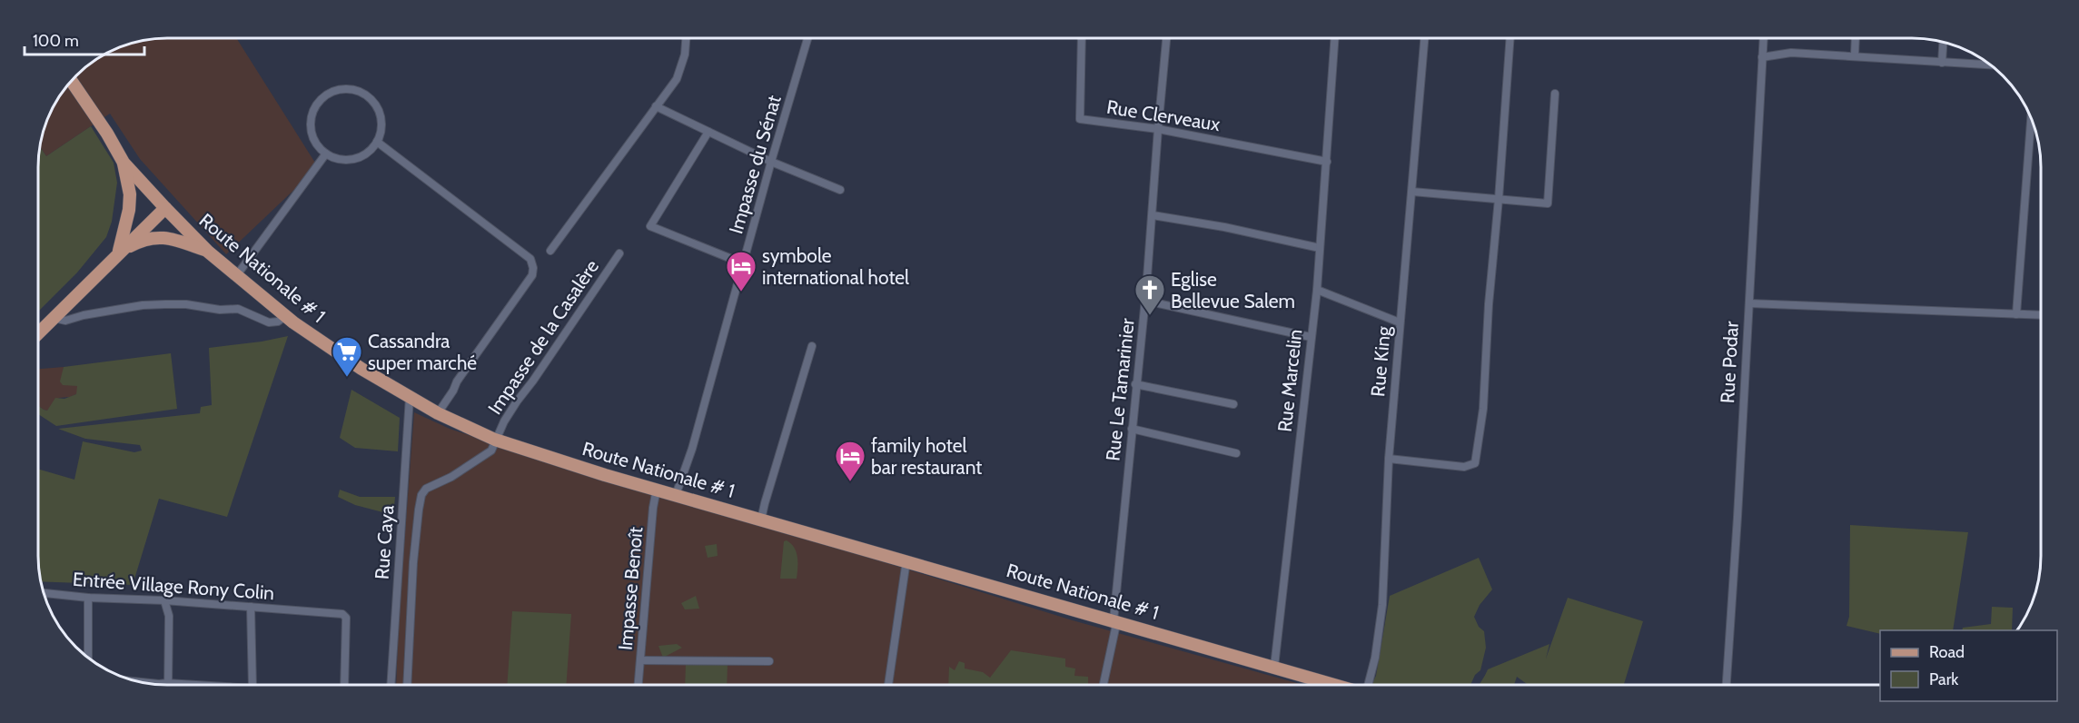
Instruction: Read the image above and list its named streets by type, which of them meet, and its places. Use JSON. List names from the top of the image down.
{
  "streets": {
    "main road": ["Route Nationale # 1"],
    "street": [
      "Rue Clerveaux",
      "Impasse du Sénat",
      "Impasse de la Casalère",
      "Rue King",
      "Rue Podar",
      "Rue Marcelin",
      "Rue Le Tamarinier",
      "Rue Caya",
      "Entrée Village Rony Colin",
      "Impasse Benoît"
    ]
  },
  "crossings": [
    ["Rue Clerveaux", "Rue Marcelin"],
    ["Rue Clerveaux", "Rue Le Tamarinier"],
    ["Impasse du Sénat", "Route Nationale # 1"],
    ["Route Nationale # 1", "Impasse de la Casalère"],
    ["Route Nationale # 1", "Rue Marcelin"],
    ["Route Nationale # 1", "Rue Le Tamarinier"],
    ["Route Nationale # 1", "Rue Caya"],
    ["Route Nationale # 1", "Impasse Benoît"]
  ],
  "places": {
    "hotel": ["symbole international hotel", "family hotel bar restaurant"],
    "church": ["Eglise Bellevue Salem"],
    "supermarket": ["Cassandra super marché"]
  },
  "legend": ["Road", "Park"],
  "scale_bar": "100 m"
}
